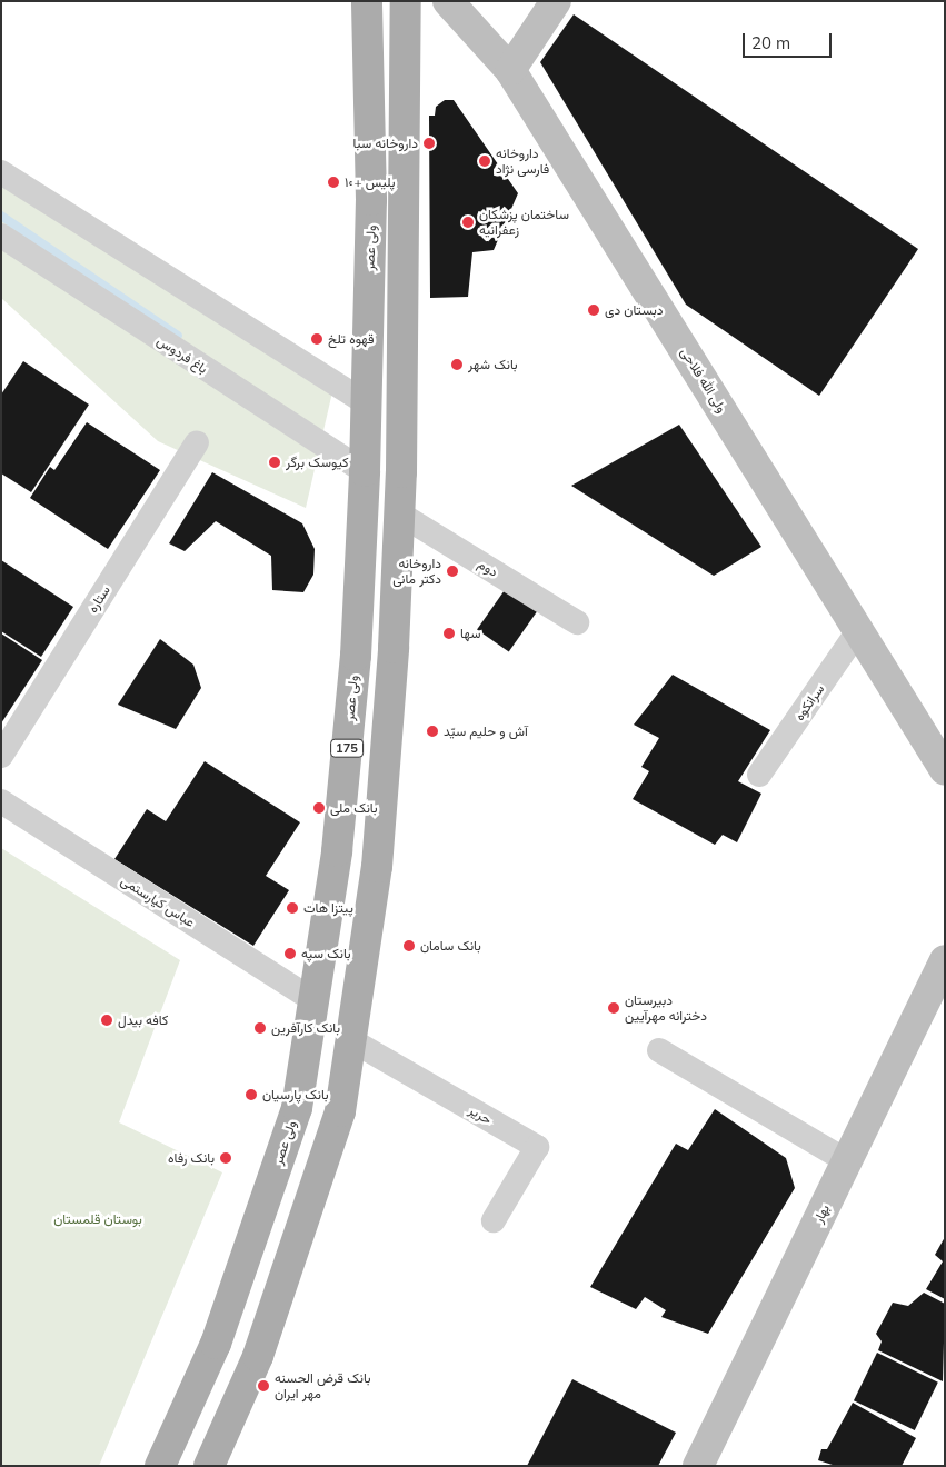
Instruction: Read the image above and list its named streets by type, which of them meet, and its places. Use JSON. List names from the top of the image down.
{
  "streets": {
    "main road": [
      "ولی عصر",
      "ولی‌ الله فلاحی",
      "175",
      "بهار"
    ],
    "street": [
      "باغ فردوس",
      "دوم",
      "ستاره",
      "سرانکوه",
      "عباس کیارستمی",
      "حریر"
    ]
  },
  "crossings": [
    ["ولی عصر", "باغ فردوس"],
    ["ولی عصر", "عباس کیارستمی"],
    ["ولی‌ الله فلاحی", "سرانکوه"]
  ],
  "parks": ["بوستان قلمستان"],
  "places": [
    "داروخانه سبا",
    "داروخانه فارسی نژاد",
    "پلیس +۱۰",
    "ساختمان پزشکان زعفرانیه",
    "دبستان دی",
    "قهوه تلخ",
    "بانک شهر",
    "کیوسک برگر",
    "داروخانه دکتر مانی",
    "سها",
    "آش و حلیم سیّد",
    "بانک ملی",
    "پیتزا هات",
    "بانک سامان",
    "بانک سپه",
    "دبیرستان دخترانه مهرآیین",
    "کافه بیدل",
    "بانک کارآفرین",
    "بانک پارسیان",
    "بانک رفاه",
    "بانک قرض الحسنه مهر ایران"
  ],
  "scale_bar": "20 m"
}
